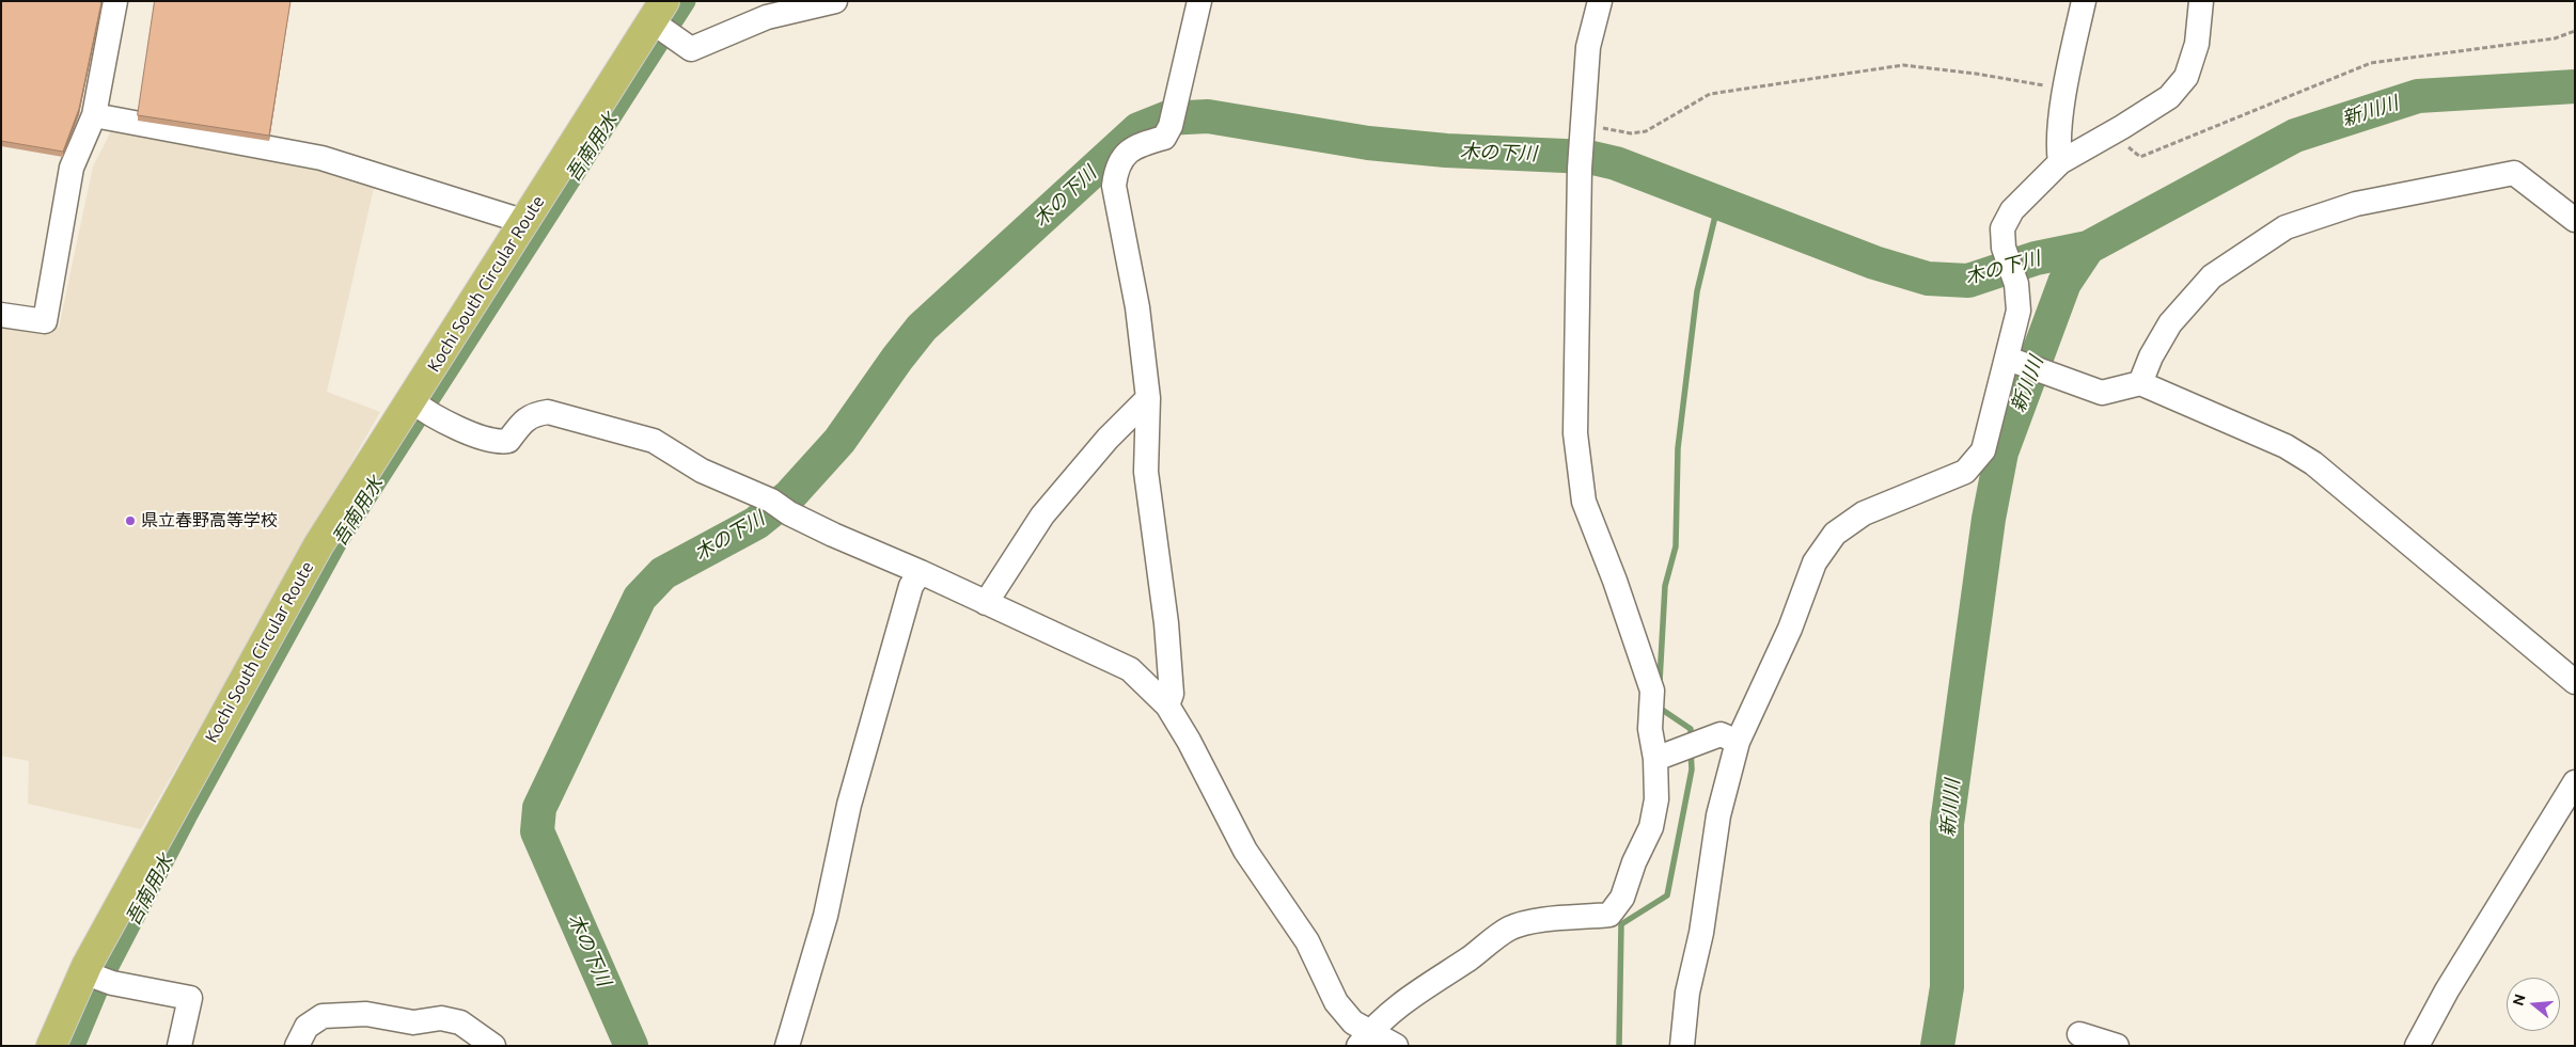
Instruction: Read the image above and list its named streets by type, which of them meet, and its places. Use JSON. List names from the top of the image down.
{
  "streets": {
    "main road": ["Kochi South Circular Route"]
  },
  "water": ["新川川", "吾南用水", "木の下川"],
  "places": ["県立春野高等学校"],
  "north": "left"
}
